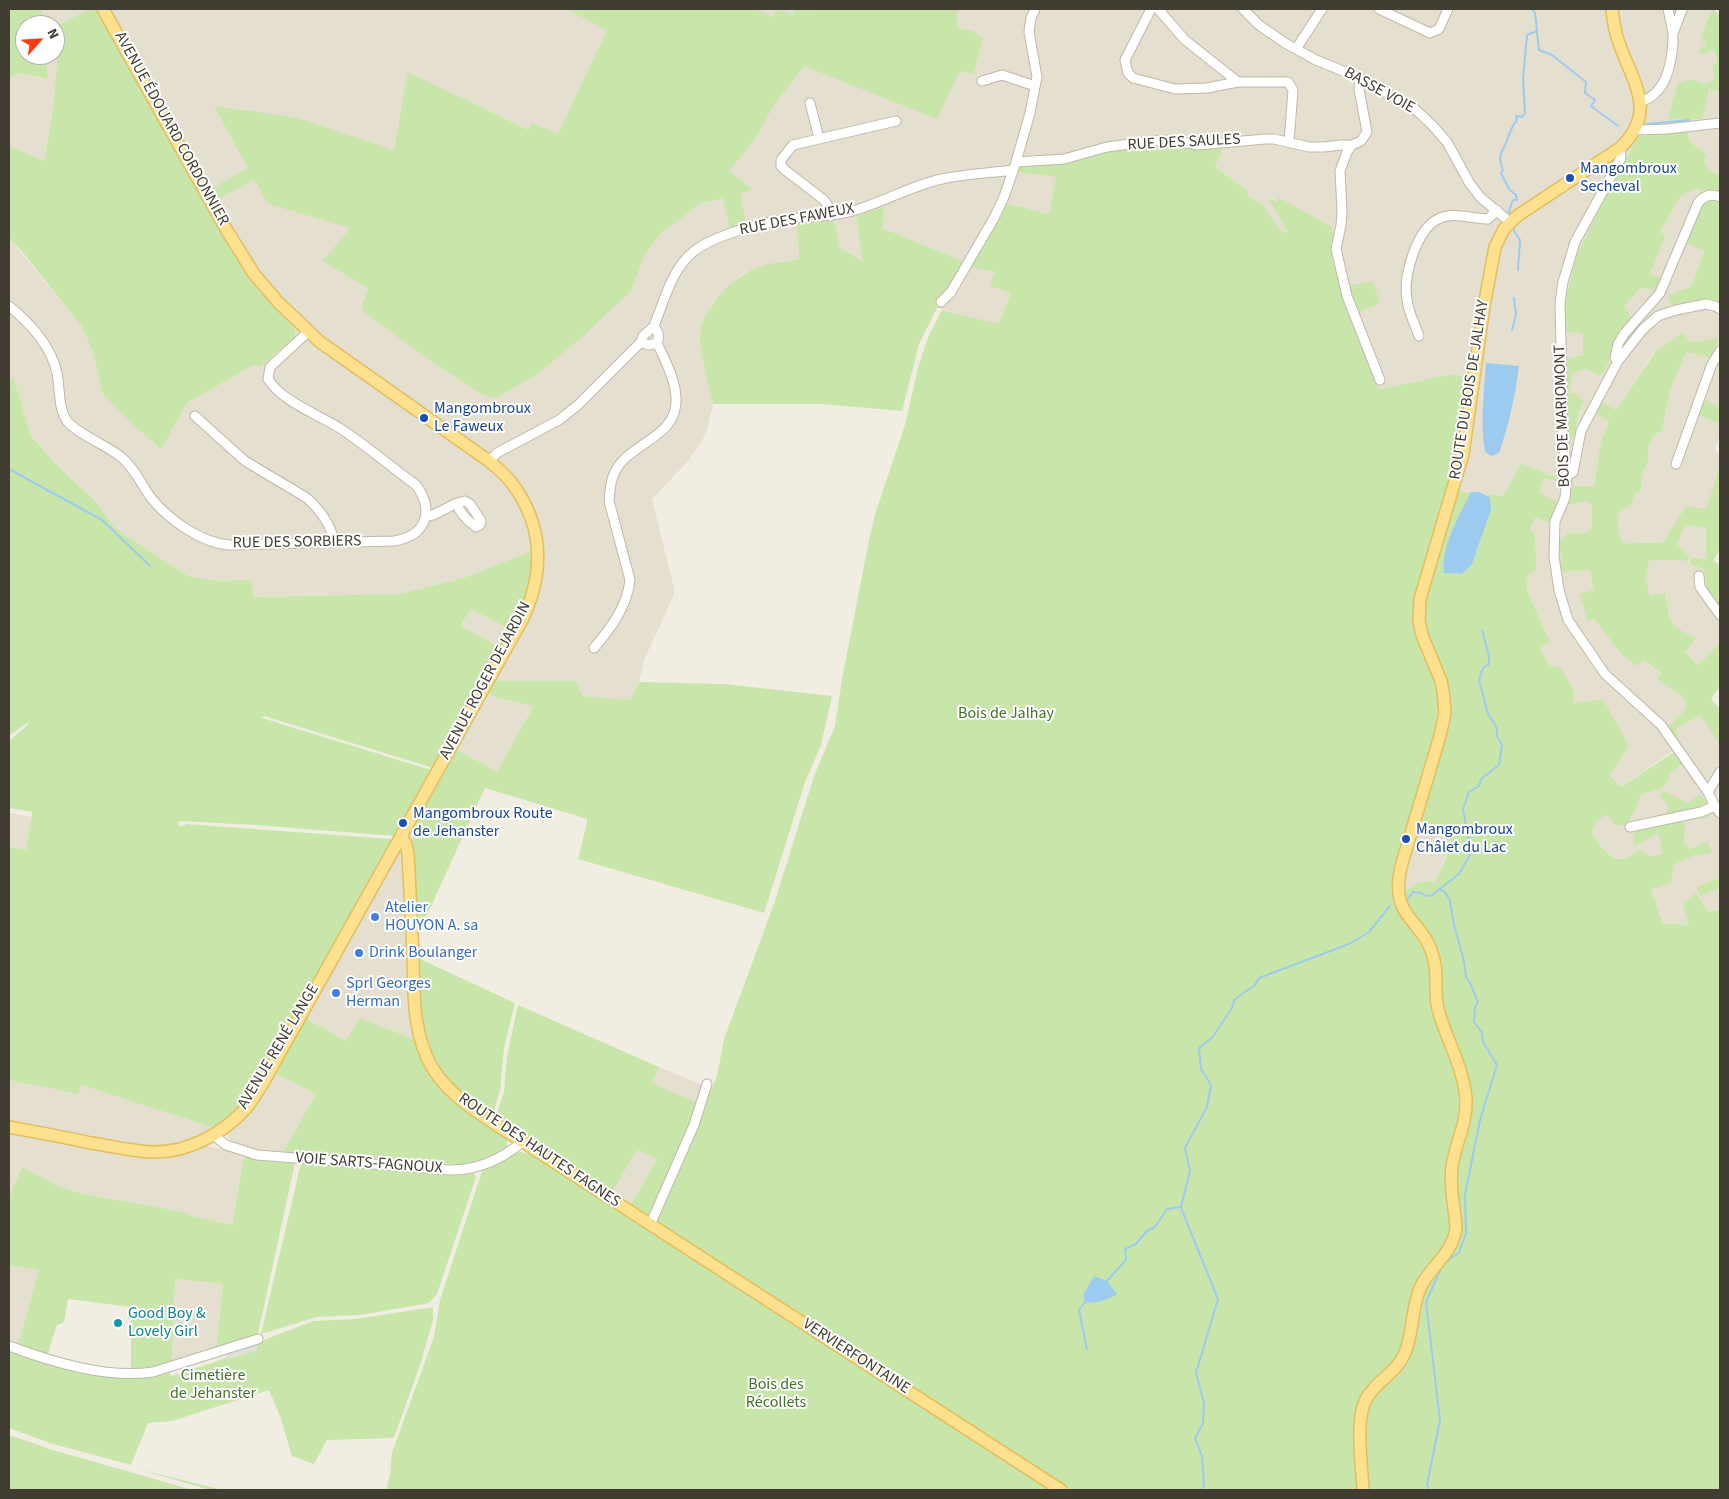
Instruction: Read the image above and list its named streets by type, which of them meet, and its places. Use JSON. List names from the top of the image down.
{
  "streets": {
    "main road": [
      "AVENUE ÉDOUARD CORDONNIER",
      "ROUTE DU BOIS DE JALHAY",
      "AVENUE ROGER DEJARDIN",
      "AVENUE RENÉ LANGE",
      "ROUTE DES HAUTES FAGNES",
      "VERVIERFONTAINE"
    ],
    "street": [
      "BASSE VOIE",
      "RUE DES SAULES",
      "RUE DES FAWEUX",
      "BOIS DE MARIOMONT",
      "RUE DES SORBIERS",
      "VOIE SARTS-FAGNOUX"
    ]
  },
  "crossings": [
    ["BASSE VOIE", "ROUTE DU BOIS DE JALHAY"],
    ["AVENUE ÉDOUARD CORDONNIER", "AVENUE ROGER DEJARDIN"],
    ["RUE DES SAULES", "RUE DES FAWEUX"],
    ["AVENUE ROGER DEJARDIN", "AVENUE RENÉ LANGE"],
    ["AVENUE RENÉ LANGE", "ROUTE DES HAUTES FAGNES"],
    ["AVENUE RENÉ LANGE", "VOIE SARTS-FAGNOUX"],
    ["ROUTE DES HAUTES FAGNES", "VOIE SARTS-FAGNOUX"],
    ["ROUTE DES HAUTES FAGNES", "VERVIERFONTAINE"]
  ],
  "parks": ["Bois de Jalhay", "Cimetière de Jehanster", "Bois des Récollets"],
  "places": [
    "Mangombroux Secheval",
    "Mangombroux Le Faweux",
    "Mangombroux Route de Jehanster",
    "Mangombroux Châlet du Lac",
    "Atelier HOUYON A. sa",
    "Drink Boulanger",
    "Sprl Georges Herman",
    "Good Boy & Lovely Girl"
  ],
  "north": "top right"
}
